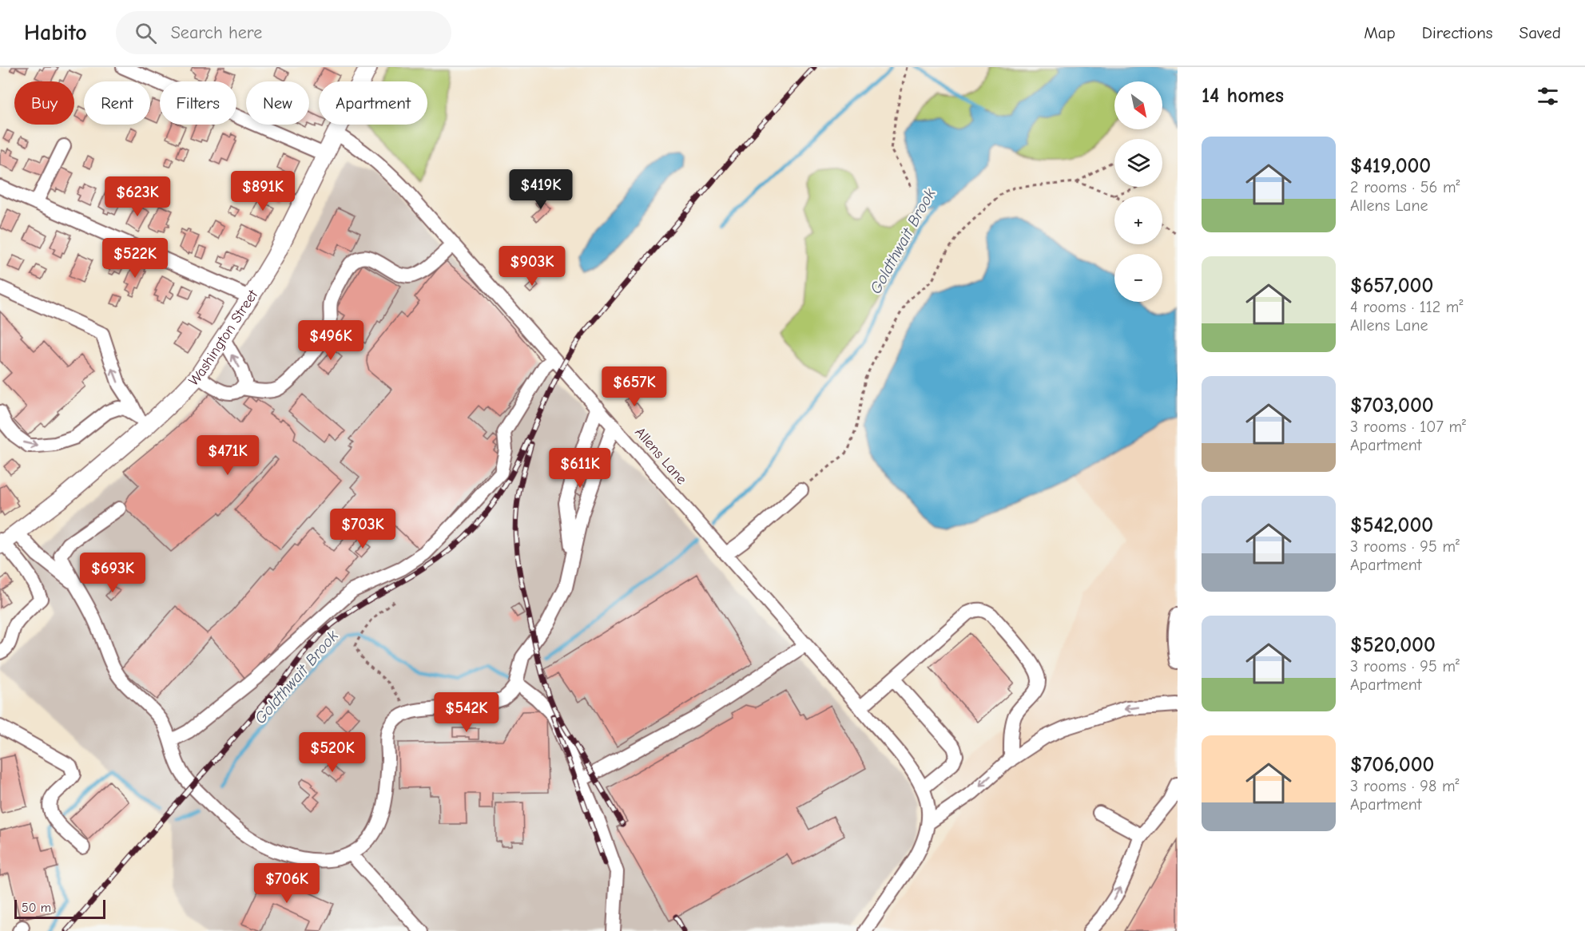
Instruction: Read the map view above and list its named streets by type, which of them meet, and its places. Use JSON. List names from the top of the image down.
{
  "streets": {
    "main road": ["Washington Street"],
    "street": ["Allens Lane"]
  },
  "crossings": [
    ["Washington Street", "Allens Lane"]
  ],
  "water": ["Goldthwait Brook"],
  "scale_bar": "50 m",
  "north": "bottom right",
  "page": {
    "header": "Habito",
    "search": "Search here",
    "nav": ["Map", "Directions", "Saved"],
    "heading": "14 homes",
    "map_buttons": ["+", "−"],
    "chip": [
      "Buy",
      "Rent",
      "Filters",
      "New",
      "Apartment"
    ],
    "list": [
      {
        "name": "$419,000",
        "note": "2 rooms · 56 m² · Allens Lane"
      },
      {
        "name": "$657,000",
        "note": "4 rooms · 112 m² · Allens Lane"
      },
      {
        "name": "$703,000",
        "note": "3 rooms · 107 m² · Apartment"
      },
      {
        "name": "$542,000",
        "note": "3 rooms · 95 m² · Apartment"
      },
      {
        "name": "$520,000",
        "note": "3 rooms · 95 m² · Apartment"
      },
      {
        "name": "$706,000",
        "note": "3 rooms · 98 m² · Apartment"
      }
    ],
    "price": [
      "$419K",
      "$891K",
      "$623K",
      "$522K",
      "$903K",
      "$496K",
      "$657K",
      "$471K",
      "$611K",
      "$703K",
      "$693K",
      "$542K",
      "$520K",
      "$706K"
    ],
    "scale": "50 m"
  }
}
